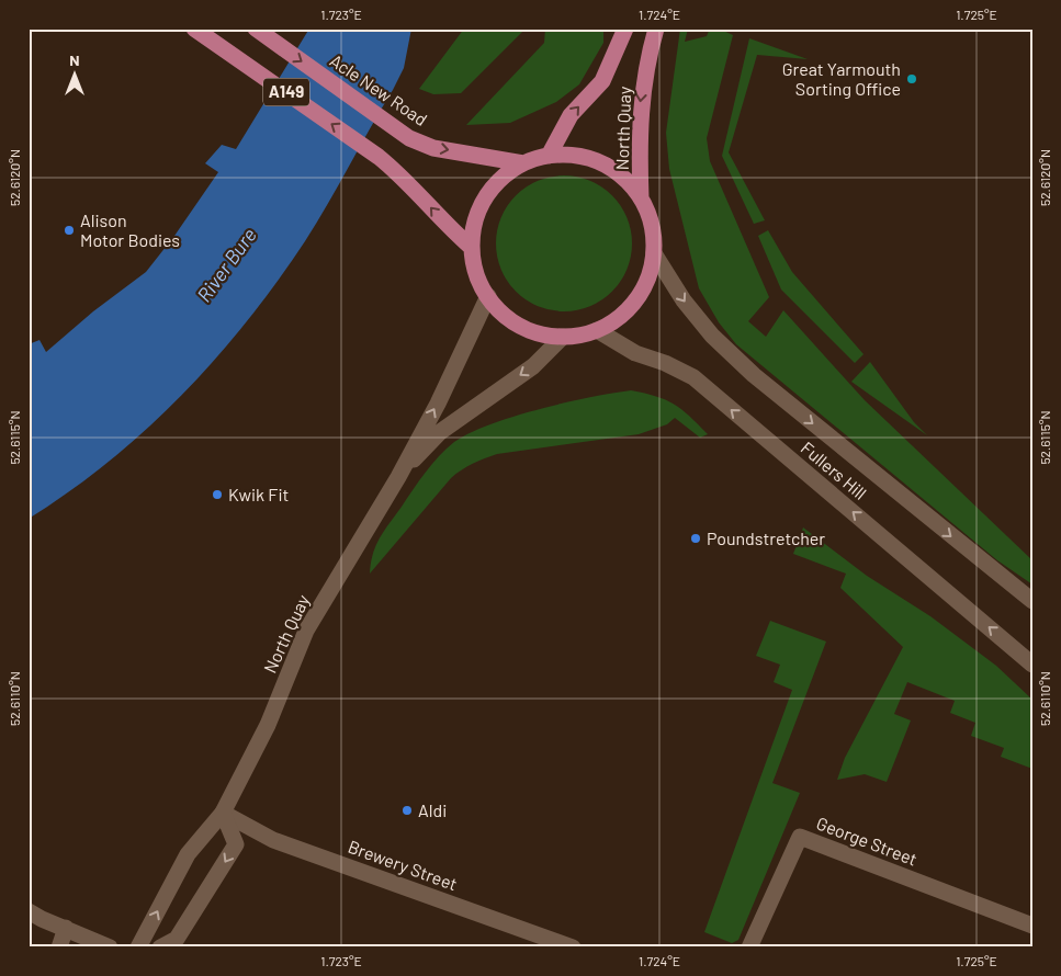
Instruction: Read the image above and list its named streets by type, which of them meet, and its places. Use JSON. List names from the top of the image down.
{
  "streets": {
    "main road": [
      "Acle New Road",
      "A149",
      "North Quay",
      "Fullers Hill",
      "George Street",
      "Brewery Street"
    ]
  },
  "crossings": [
    ["Acle New Road", "A149"],
    ["Acle New Road", "North Quay"],
    ["Acle New Road", "Fullers Hill"],
    ["A149", "North Quay"],
    ["A149", "Fullers Hill"],
    ["North Quay", "Fullers Hill"],
    ["North Quay", "Brewery Street"]
  ],
  "water": ["River Bure"],
  "places": [
    "Great Yarmouth Sorting Office",
    "Alison Motor Bodies",
    "Kwik Fit",
    "Poundstretcher",
    "Aldi"
  ],
  "north": "top",
  "coordinates": [
    "1.723°E",
    "1.724°E",
    "1.725°E",
    "52.6120°N",
    "52.6115°N",
    "52.6110°N"
  ]
}
